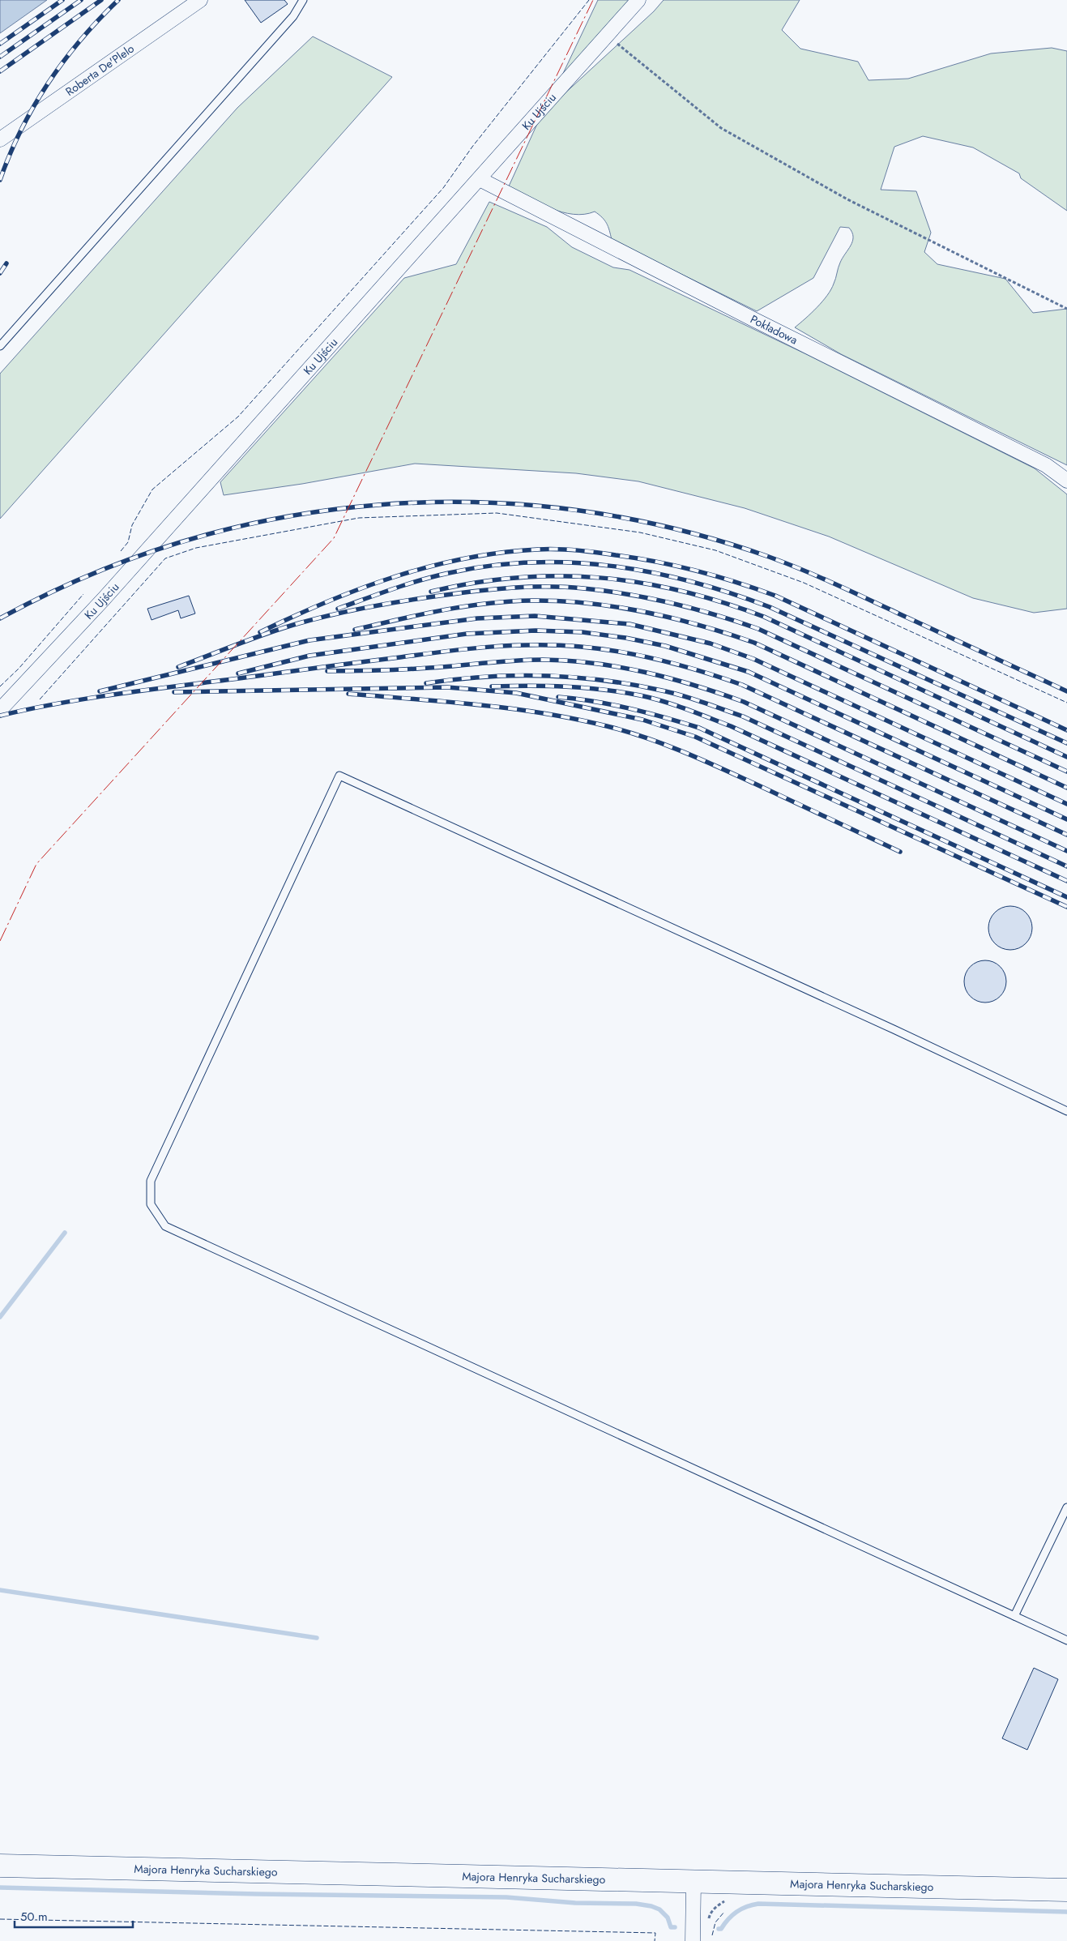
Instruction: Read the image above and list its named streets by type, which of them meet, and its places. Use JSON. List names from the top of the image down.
{
  "streets": {
    "highway": ["Majora Henryka Sucharskiego"],
    "street": ["Roberta De'Plelo", "Ku Ujściu", "Pokładowa"]
  },
  "crossings": [
    ["Ku Ujściu", "Pokładowa"]
  ],
  "scale_bar": "50 m"
}
